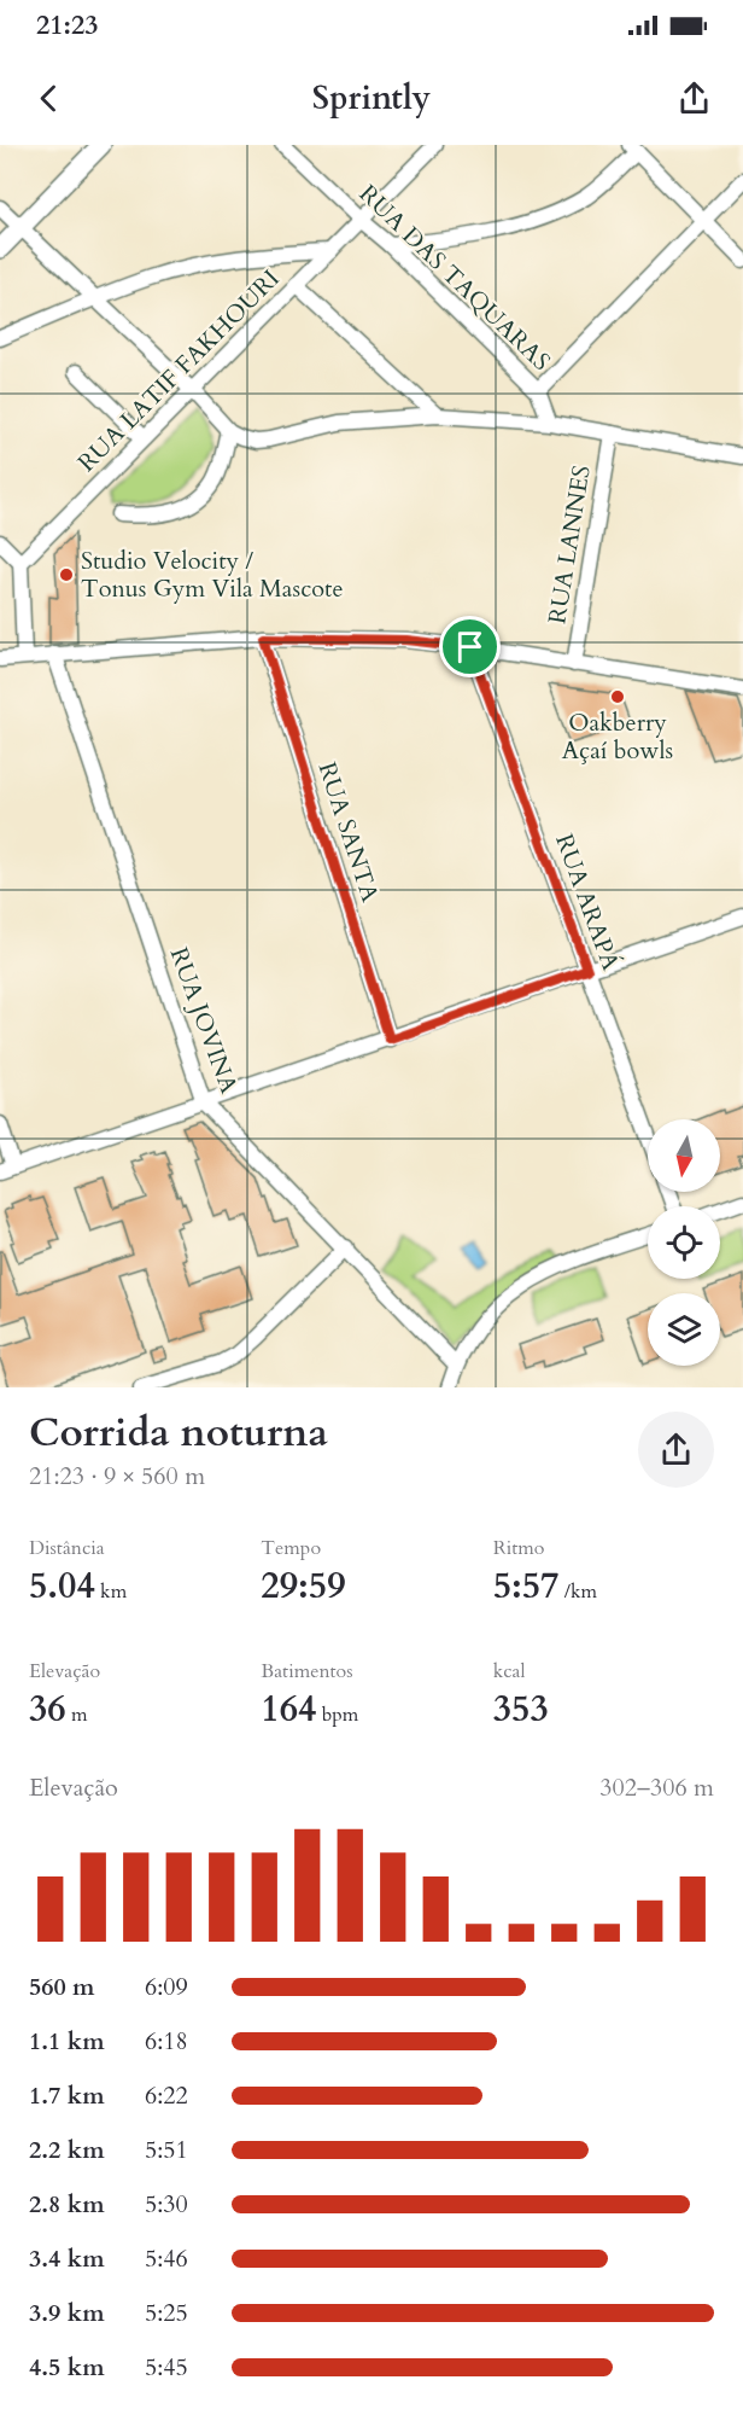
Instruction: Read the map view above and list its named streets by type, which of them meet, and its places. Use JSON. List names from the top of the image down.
{
  "streets": {
    "street": [
      "RUA DAS TAQUARAS",
      "RUA LATIF FAKHOURI",
      "RUA LANNES",
      "RUA SANTA",
      "RUA ARAPÁ",
      "RUA JOVINA"
    ]
  },
  "crossings": [
    ["RUA DAS TAQUARAS", "RUA LATIF FAKHOURI"]
  ],
  "places": ["Studio Velocity / Tonus Gym Vila Mascote", "Oakberry Açaí bowls"],
  "north": "bottom",
  "page": {
    "status": "21:23",
    "header": "Sprintly",
    "heading": ["Corrida noturna", "21:23 · 9 × 560 m"],
    "stats": [
      ["Distância", "5.04 km"],
      ["Tempo", "29:59"],
      ["Ritmo", "5:57 /km"],
      ["Elevação", "36 m"],
      ["Batimentos", "164 bpm"],
      ["kcal", "353"]
    ],
    "chart": ["Elevação", "302–306 m"],
    "list": [
      {
        "name": "560 m",
        "note": "6:09"
      },
      {
        "name": "1.1 km",
        "note": "6:18"
      },
      {
        "name": "1.7 km",
        "note": "6:22"
      },
      {
        "name": "2.2 km",
        "note": "5:51"
      },
      {
        "name": "2.8 km",
        "note": "5:30"
      },
      {
        "name": "3.4 km",
        "note": "5:46"
      },
      {
        "name": "3.9 km",
        "note": "5:25"
      },
      {
        "name": "4.5 km",
        "note": "5:45"
      }
    ]
  }
}
